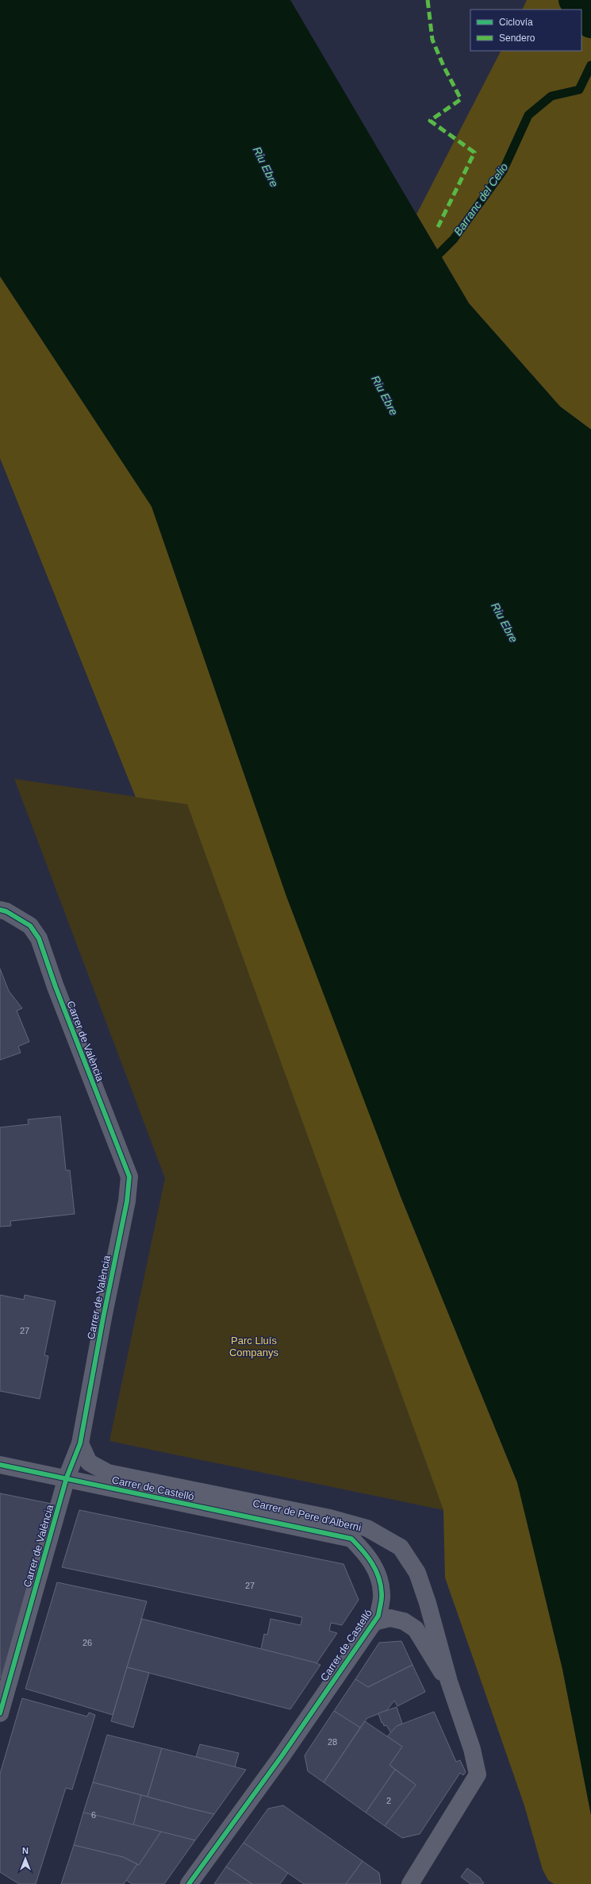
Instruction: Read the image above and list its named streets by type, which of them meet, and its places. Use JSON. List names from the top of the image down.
{
  "streets": {
    "street": ["Carrer de València", "Carrer de Castelló", "Carrer de Pere d'Alberni"]
  },
  "crossings": [
    ["Carrer de València", "Carrer de Castelló"],
    ["Carrer de València", "Carrer de Pere d'Alberni"]
  ],
  "water": ["Riu Ebre", "Barranc del Celio"],
  "parks": ["Parc Lluís Companys"],
  "house_numbers": [
    "27",
    "27",
    "26",
    "28",
    "2",
    "6"
  ],
  "legend": ["Ciclovía", "Sendero"],
  "north": "top"
}
